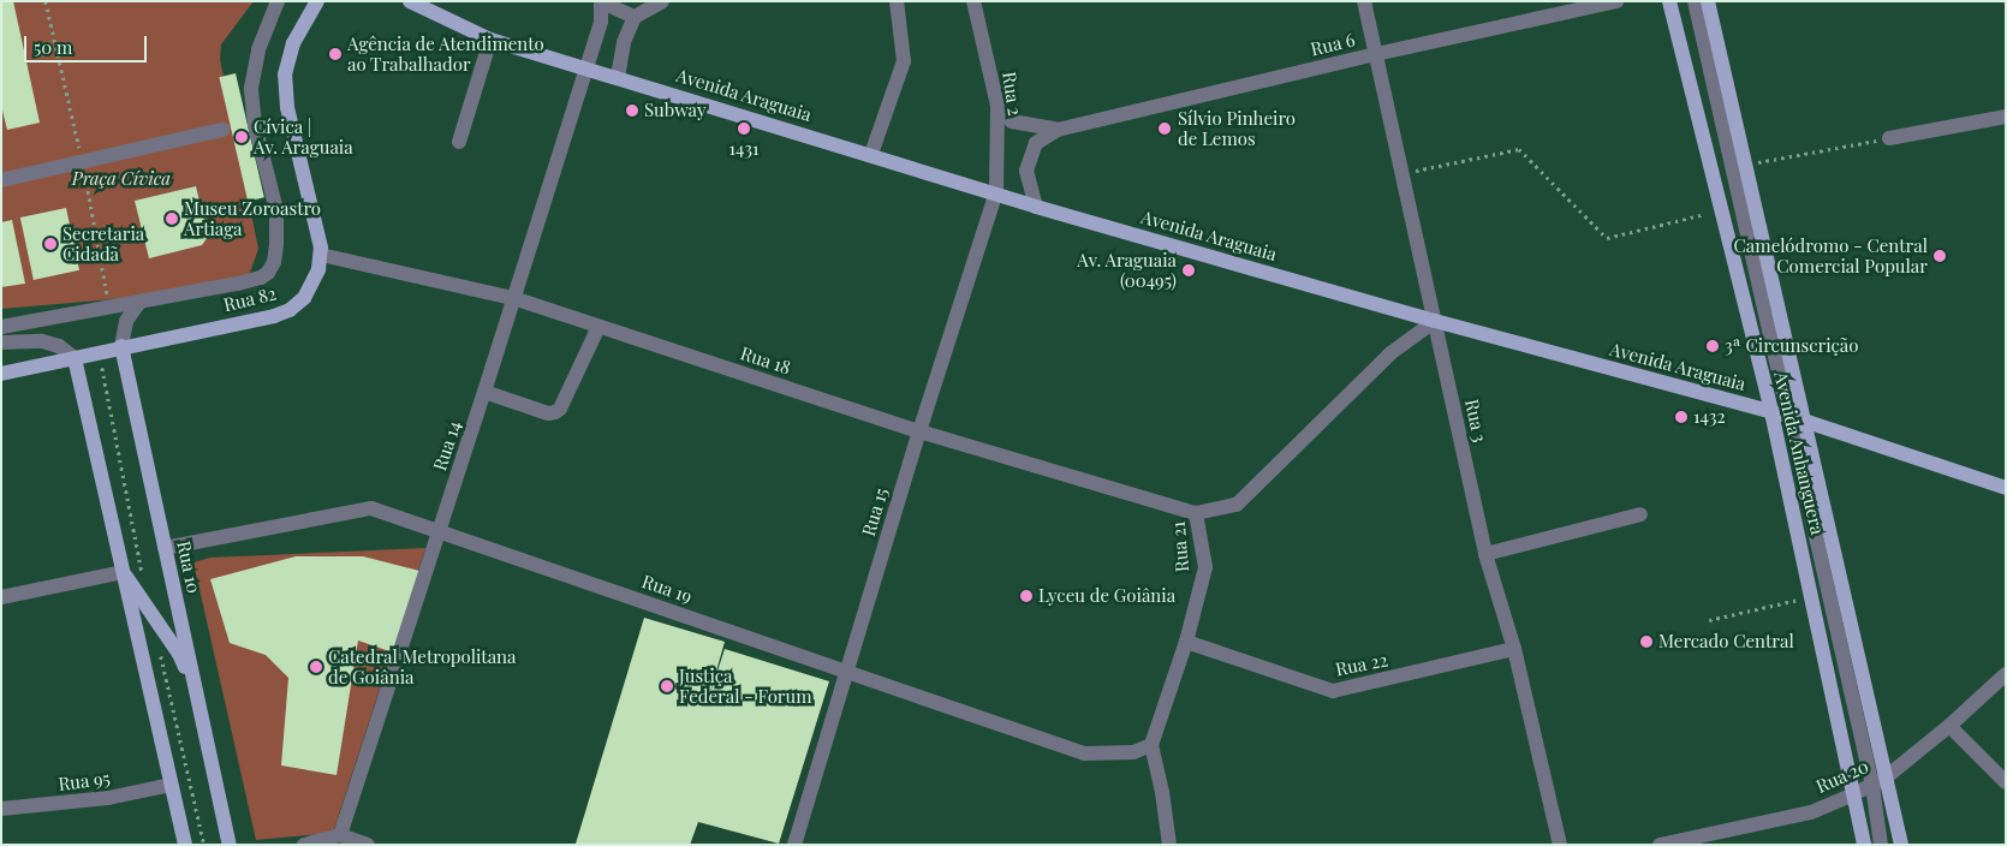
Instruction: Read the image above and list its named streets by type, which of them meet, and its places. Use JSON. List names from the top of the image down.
{
  "streets": {
    "main road": [
      "Avenida Araguaia",
      "Rua 82",
      "Avenida Anhanguera",
      "Rua 10"
    ],
    "street": [
      "Rua 6",
      "Rua 2",
      "Rua 18",
      "Rua 3",
      "Rua 14",
      "Rua 15",
      "Rua 21",
      "Rua 19",
      "Rua 22",
      "Rua 20",
      "Rua 95"
    ]
  },
  "crossings": [
    ["Rua 6", "Rua 2"],
    ["Rua 6", "Avenida Araguaia"],
    ["Rua 6", "Rua 3"],
    ["Rua 2", "Avenida Araguaia"],
    ["Rua 2", "Rua 15"],
    ["Avenida Araguaia", "Rua 3"],
    ["Avenida Araguaia", "Rua 14"],
    ["Avenida Araguaia", "Avenida Anhanguera"],
    ["Avenida Araguaia", "Rua 15"],
    ["Avenida Araguaia", "Rua 21"],
    ["Rua 82", "Rua 18"],
    ["Rua 82", "Rua 10"],
    ["Rua 18", "Rua 14"],
    ["Rua 18", "Rua 15"],
    ["Rua 18", "Rua 21"],
    ["Rua 3", "Rua 21"],
    ["Rua 3", "Rua 22"],
    ["Rua 14", "Rua 19"],
    ["Avenida Anhanguera", "Rua 20"],
    ["Rua 15", "Rua 19"],
    ["Rua 21", "Rua 19"],
    ["Rua 21", "Rua 22"],
    ["Rua 10", "Rua 19"]
  ],
  "parks": ["Praça Cívica"],
  "places": [
    "Agência de Atendimento ao Trabalhador",
    "Subway",
    "1431",
    "Sílvio Pinheiro de Lemos",
    "Cívica | Av. Araguaia",
    "Museu Zoroastro Artiaga",
    "Secretaria Cidadã",
    "Camelódromo - Central Comercial Popular",
    "Av. Araguaia (00495)",
    "3ª Circunscrição",
    "1432",
    "Lyceu de Goiânia",
    "Mercado Central",
    "Catedral Metropolitana de Goiânia",
    "Justiça Federal - Forum"
  ],
  "scale_bar": "50 m"
}
